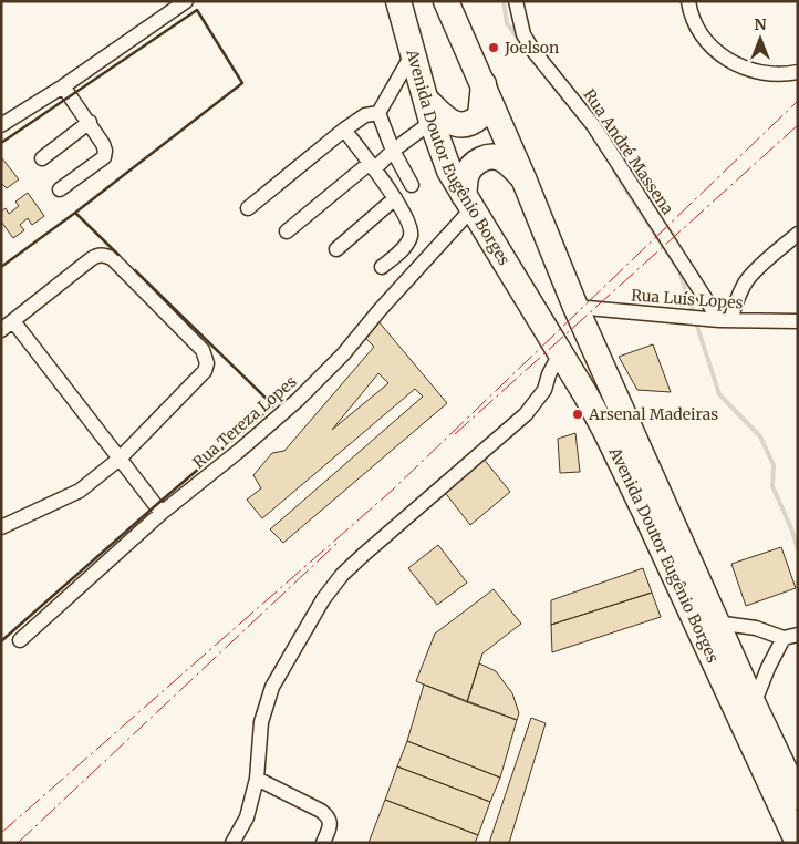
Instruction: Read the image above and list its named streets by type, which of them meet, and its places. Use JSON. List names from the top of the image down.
{
  "streets": {
    "highway": ["Avenida Doutor Eugênio Borges"],
    "street": ["Rua André Massena", "Rua Luís Lopes", "Rua Tereza Lopes"]
  },
  "crossings": [
    ["Rua André Massena", "Rua Luís Lopes"],
    ["Avenida Doutor Eugênio Borges", "Rua Luís Lopes"],
    ["Avenida Doutor Eugênio Borges", "Rua Tereza Lopes"]
  ],
  "places": ["Joelson", "Arsenal Madeiras"],
  "north": "top"
}
